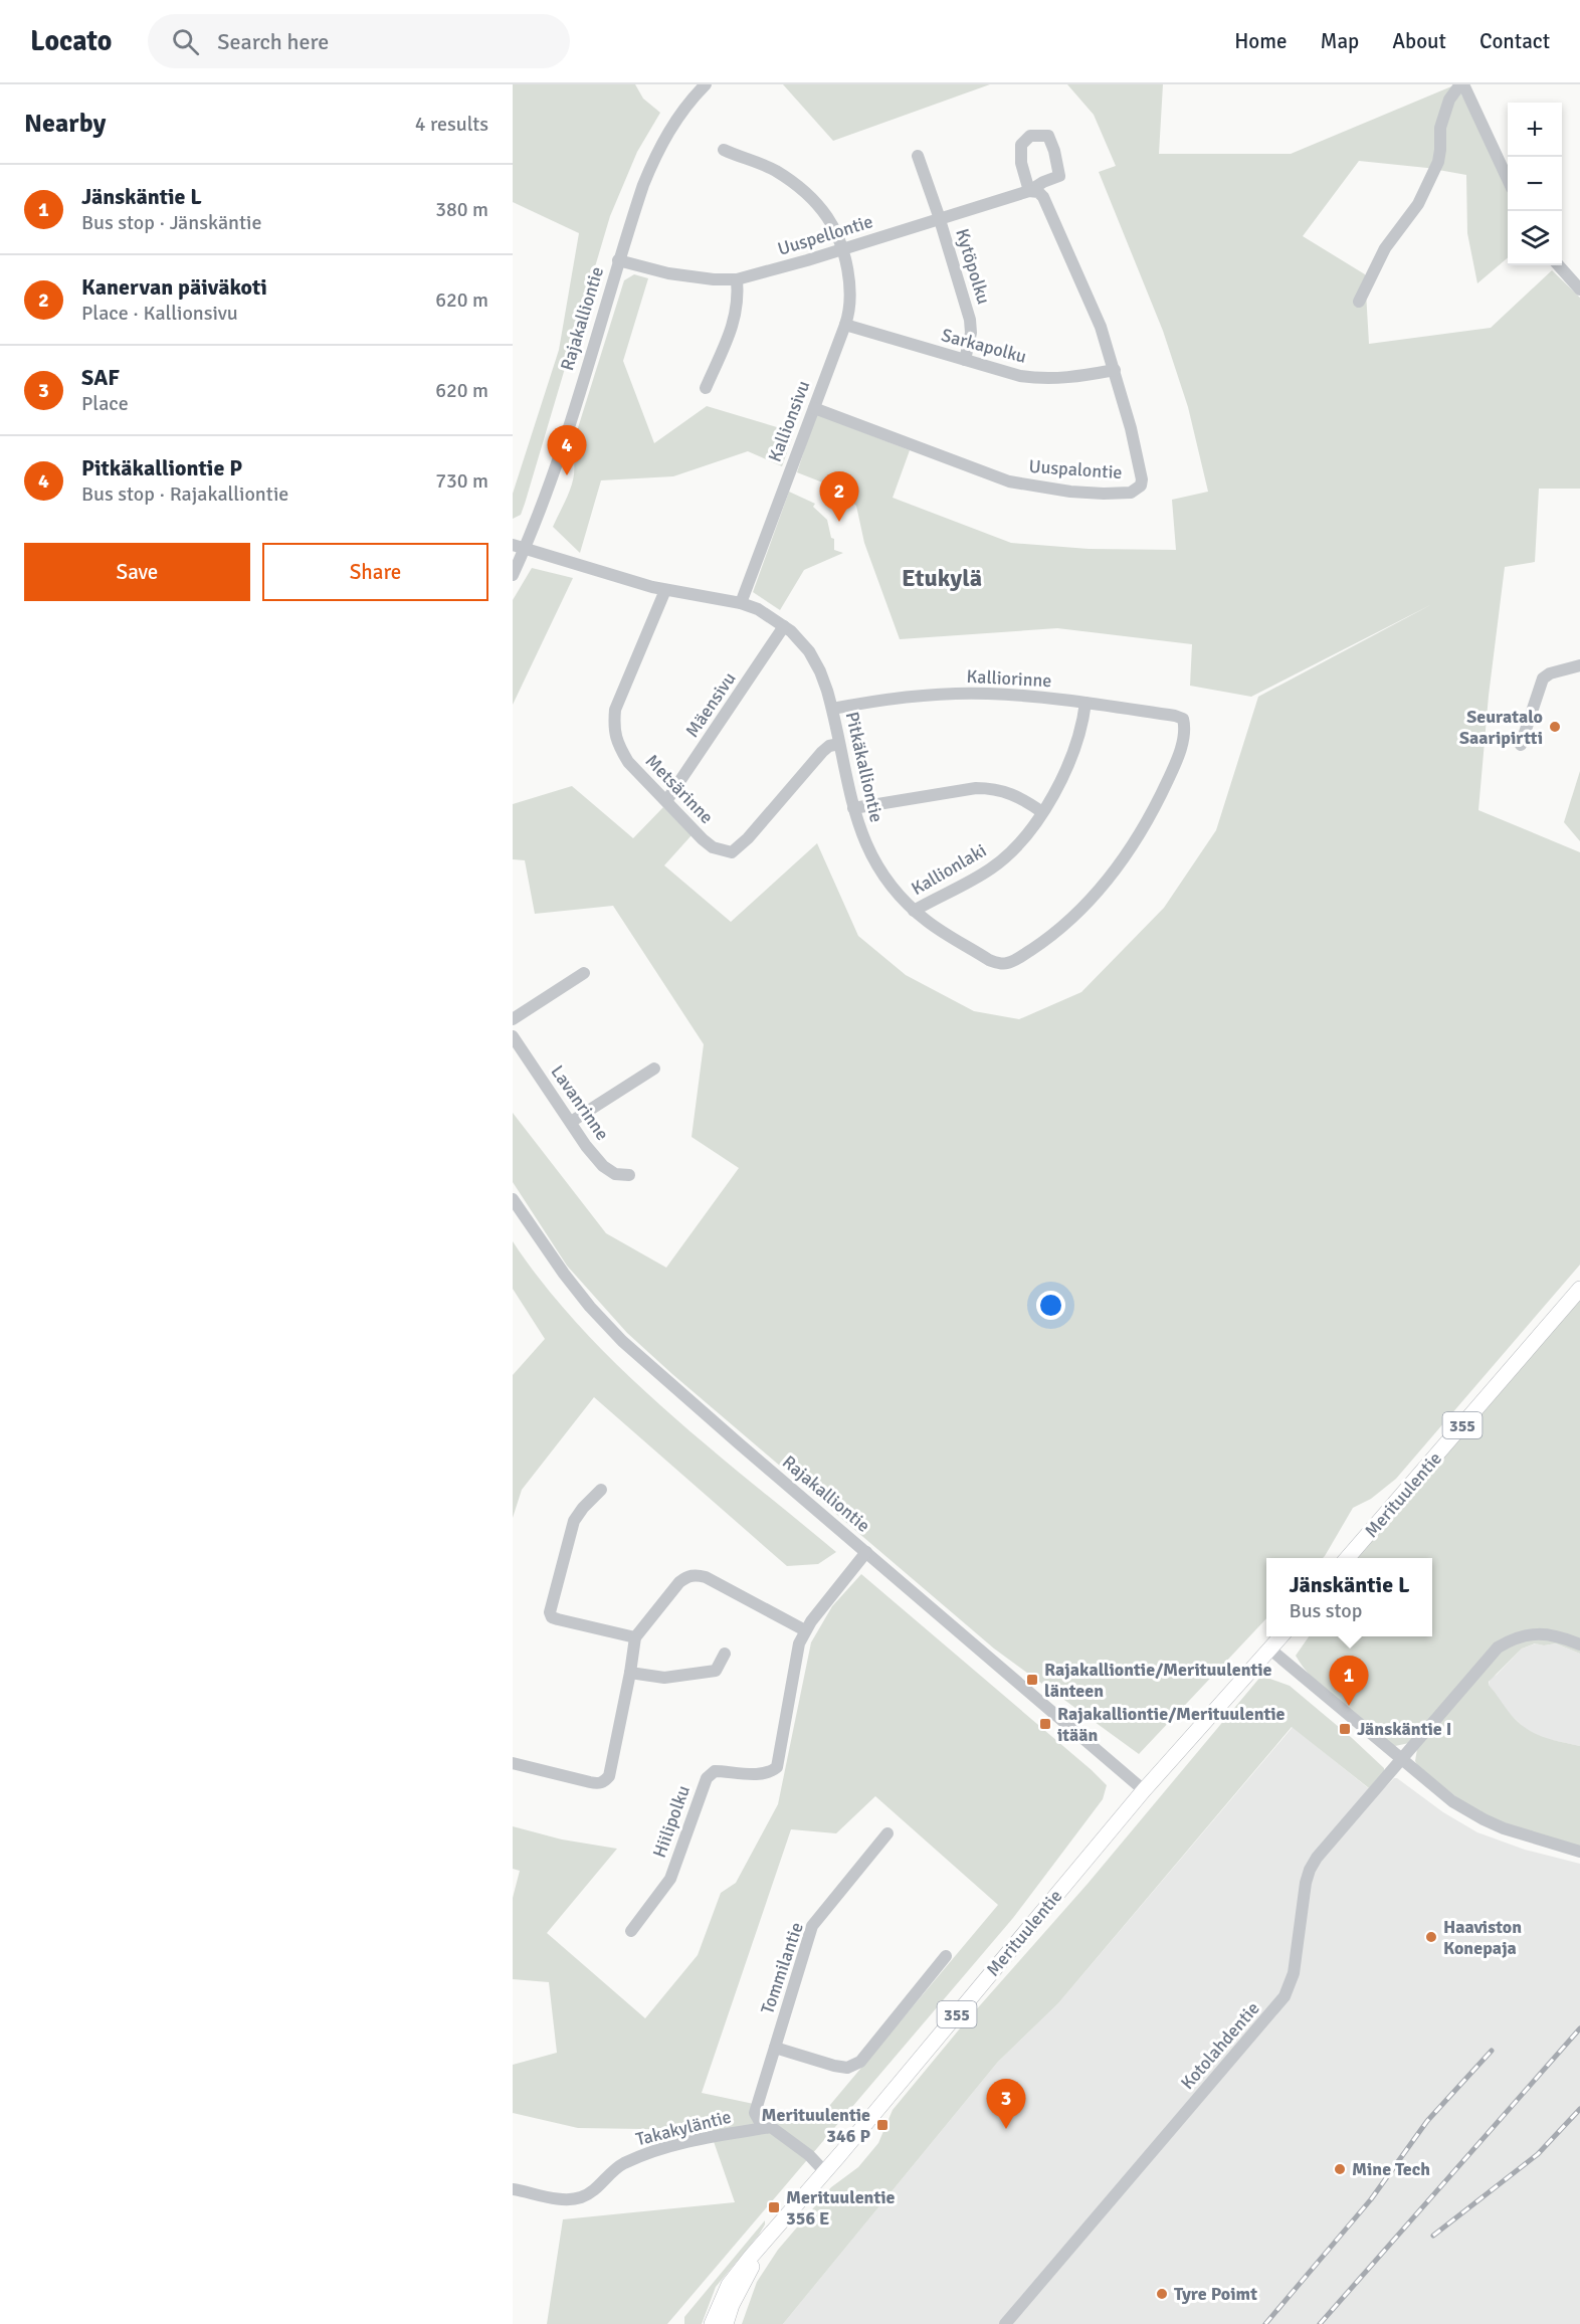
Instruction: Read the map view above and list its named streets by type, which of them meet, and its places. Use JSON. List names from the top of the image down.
{
  "streets": {
    "main road": ["355", "Merituulentie"],
    "street": [
      "Uuspellontie",
      "Kytöpolku",
      "Rajakalliontie",
      "Sarkapolku",
      "Kallionsivu",
      "Uuspalontie",
      "Kalliorinne",
      "Mäensivu",
      "Pitkäkalliontie",
      "Metsärinne",
      "Kallionlaki",
      "Lavanrinne",
      "Hiilipolku",
      "Tommilantie",
      "Kotolahdentie",
      "Takakyläntie"
    ]
  },
  "crossings": [
    ["Uuspellontie", "Kytöpolku"],
    ["Uuspellontie", "Rajakalliontie"],
    ["Uuspellontie", "Kallionsivu"],
    ["Uuspellontie", "Uuspalontie"],
    ["Kytöpolku", "Sarkapolku"],
    ["Rajakalliontie", "Pitkäkalliontie"],
    ["Rajakalliontie", "Merituulentie"],
    ["Sarkapolku", "Kallionsivu"],
    ["Sarkapolku", "Uuspalontie"],
    ["Kallionsivu", "Uuspalontie"],
    ["Kallionsivu", "Pitkäkalliontie"],
    ["Kalliorinne", "Pitkäkalliontie"],
    ["Kalliorinne", "Kallionlaki"],
    ["Mäensivu", "Pitkäkalliontie"],
    ["Mäensivu", "Metsärinne"],
    ["Pitkäkalliontie", "Metsärinne"],
    ["Pitkäkalliontie", "Kallionlaki"],
    ["Tommilantie", "Takakyläntie"]
  ],
  "districts": ["Etukylä"],
  "places": {
    "other": [
      "Seuratalo Saaripirtti",
      "Haaviston Konepaja",
      "Mine Tech",
      "Tyre Poimt"
    ],
    "transit": [
      "Rajakalliontie/Merituulentie länteen",
      "Rajakalliontie/Merituulentie itään",
      "Jänskäntie I",
      "Merituulentie 346 P",
      "Merituulentie 356 E"
    ]
  },
  "page": {
    "header": "Locato",
    "search": "Search here",
    "nav": [
      "Home",
      "Map",
      "About",
      "Contact"
    ],
    "heading": ["Nearby", "4 results"],
    "map_buttons": ["+", "−"],
    "list": [
      {
        "mark": "1",
        "name": "Jänskäntie L",
        "note": "Bus stop · Jänskäntie",
        "value": "380 m"
      },
      {
        "mark": "2",
        "name": "Kanervan päiväkoti",
        "note": "Place · Kallionsivu",
        "value": "620 m"
      },
      {
        "mark": "3",
        "name": "SAF",
        "note": "Place",
        "value": "620 m"
      },
      {
        "mark": "4",
        "name": "Pitkäkalliontie P",
        "note": "Bus stop · Rajakalliontie",
        "value": "730 m"
      }
    ],
    "pins": [
      "4",
      "2",
      "1",
      "3"
    ],
    "buttons": ["Save", "Share"],
    "popup": ["Jänskäntie L", "Bus stop"]
  }
}
